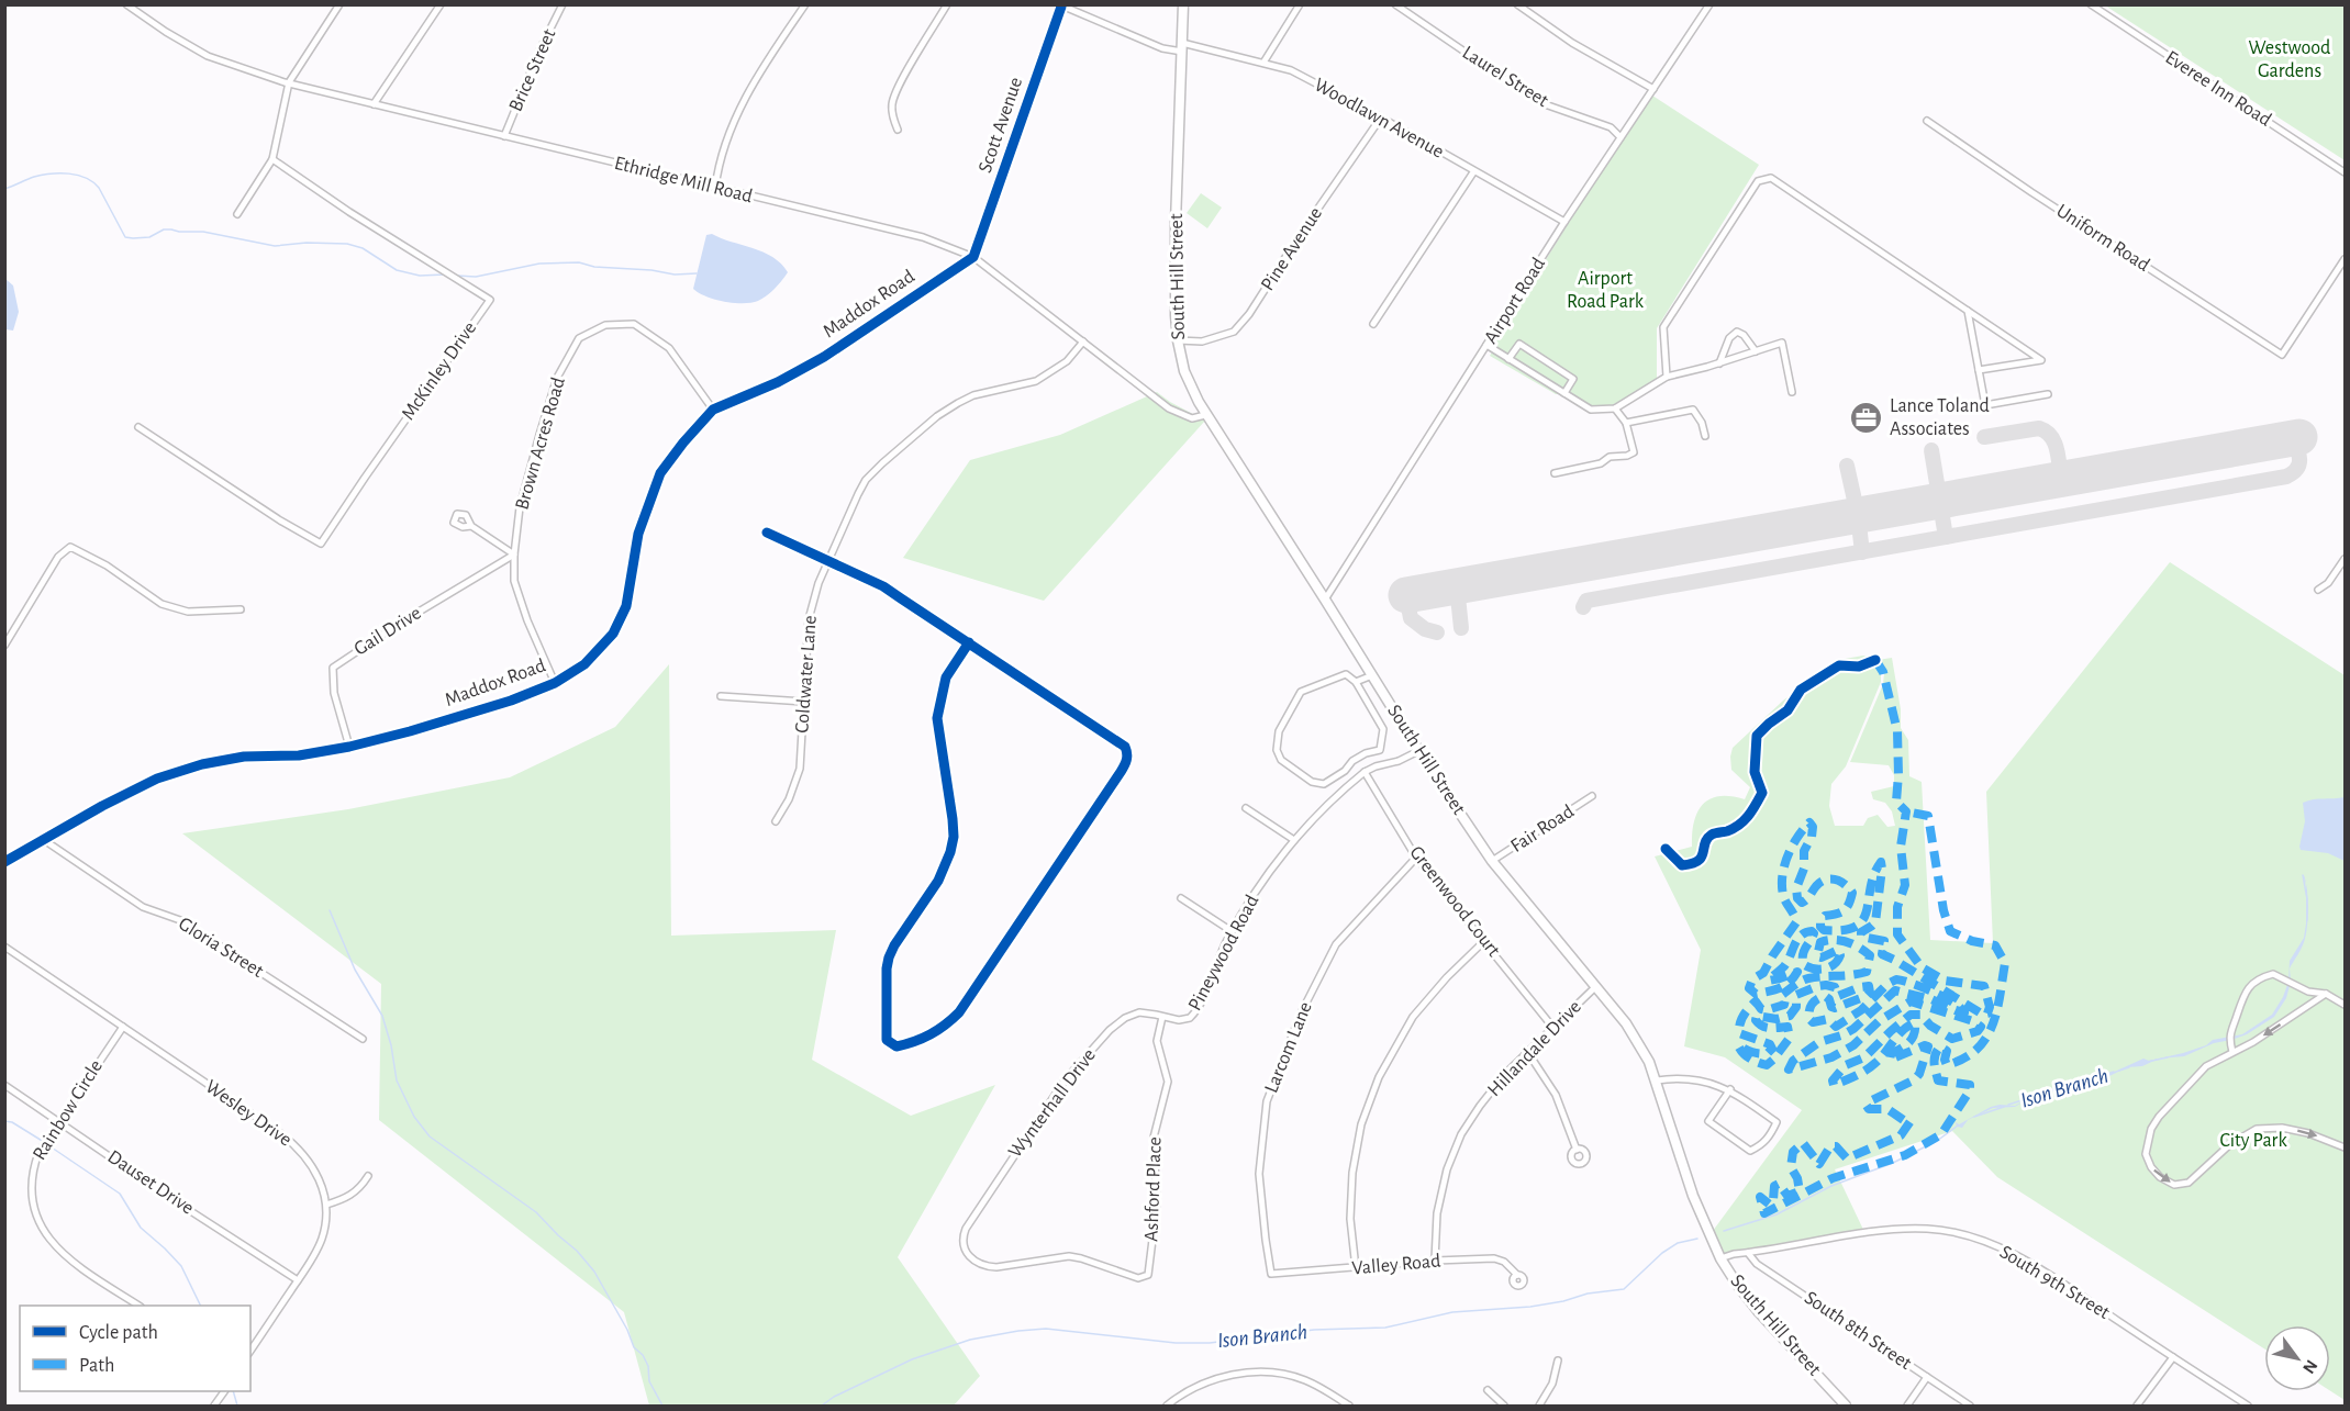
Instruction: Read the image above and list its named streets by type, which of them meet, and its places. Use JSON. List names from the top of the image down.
{
  "streets": {
    "main road": ["South Hill Street"],
    "street": [
      "Brice Street",
      "Laurel Street",
      "Everee Inn Road",
      "Woodlawn Avenue",
      "Scott Avenue",
      "Ethridge Mill Road",
      "Uniform Road",
      "Pine Avenue",
      "Airport Road",
      "Maddox Road",
      "McKinley Drive",
      "Brown Acres Road",
      "Gail Drive",
      "Coldwater Lane",
      "Fair Road",
      "Greenwood Court",
      "Gloria Street",
      "Pineywood Road",
      "Larcom Lane",
      "Hillandale Drive",
      "Wynterhall Drive",
      "Rainbow Circle",
      "Wesley Drive",
      "Dauset Drive",
      "Ashford Place",
      "Valley Road",
      "South 9th Street",
      "South 8th Street"
    ]
  },
  "crossings": [
    ["Brice Street", "Ethridge Mill Road"],
    ["Laurel Street", "Airport Road"],
    ["Woodlawn Avenue", "Scott Avenue"],
    ["Woodlawn Avenue", "Pine Avenue"],
    ["Woodlawn Avenue", "South Hill Street"],
    ["Woodlawn Avenue", "Airport Road"],
    ["Scott Avenue", "Ethridge Mill Road"],
    ["Scott Avenue", "Maddox Road"],
    ["Ethridge Mill Road", "South Hill Street"],
    ["Ethridge Mill Road", "Maddox Road"],
    ["Ethridge Mill Road", "Coldwater Lane"],
    ["Pine Avenue", "South Hill Street"],
    ["South Hill Street", "Airport Road"],
    ["South Hill Street", "Fair Road"],
    ["South Hill Street", "Pineywood Road"],
    ["South Hill Street", "Hillandale Drive"],
    ["South Hill Street", "South 9th Street"],
    ["Maddox Road", "Brown Acres Road"],
    ["Maddox Road", "Gail Drive"],
    ["Maddox Road", "Gloria Street"],
    ["Brown Acres Road", "Gail Drive"],
    ["Greenwood Court", "Pineywood Road"],
    ["Greenwood Court", "Larcom Lane"],
    ["Greenwood Court", "Hillandale Drive"],
    ["Pineywood Road", "Wynterhall Drive"],
    ["Pineywood Road", "Ashford Place"],
    ["Larcom Lane", "Valley Road"],
    ["Hillandale Drive", "Valley Road"],
    ["Wynterhall Drive", "Ashford Place"],
    ["Rainbow Circle", "Wesley Drive"],
    ["Rainbow Circle", "Dauset Drive"],
    ["Wesley Drive", "Dauset Drive"],
    ["South 9th Street", "South 8th Street"]
  ],
  "water": ["Ison Branch"],
  "parks": ["Westwood Gardens", "Airport Road Park", "City Park"],
  "places": {
    "office": ["Lance Toland Associates"]
  },
  "legend": ["Cycle path", "Path"],
  "north": "bottom right"
}
